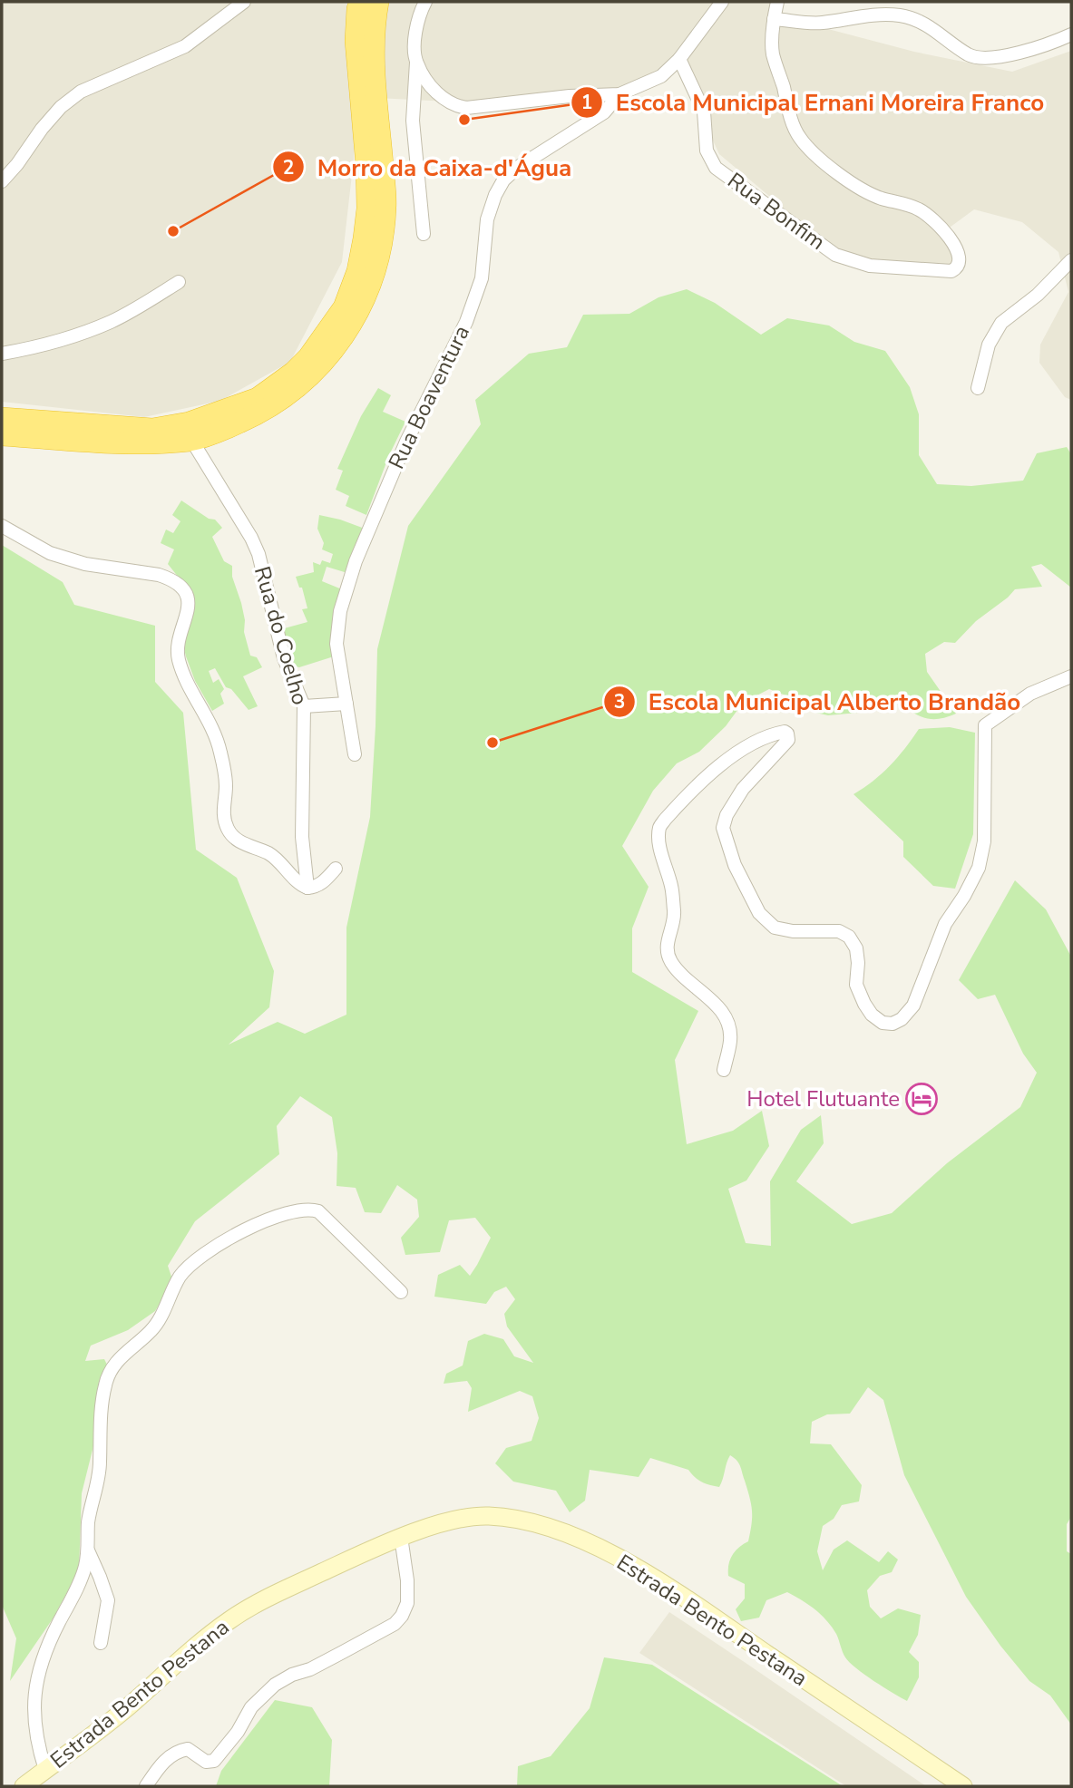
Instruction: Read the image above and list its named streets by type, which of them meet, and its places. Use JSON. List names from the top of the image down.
{
  "streets": {
    "main road": ["Estrada Bento Pestana"],
    "street": ["Rua Bonfim", "Rua Boaventura", "Rua do Coelho"]
  },
  "places": {
    "other": ["Escola Municipal Ernani Moreira Franco", "Morro da Caixa-d'Água", "Escola Municipal Alberto Brandão"],
    "hotel": ["Hotel Flutuante"]
  }
}
